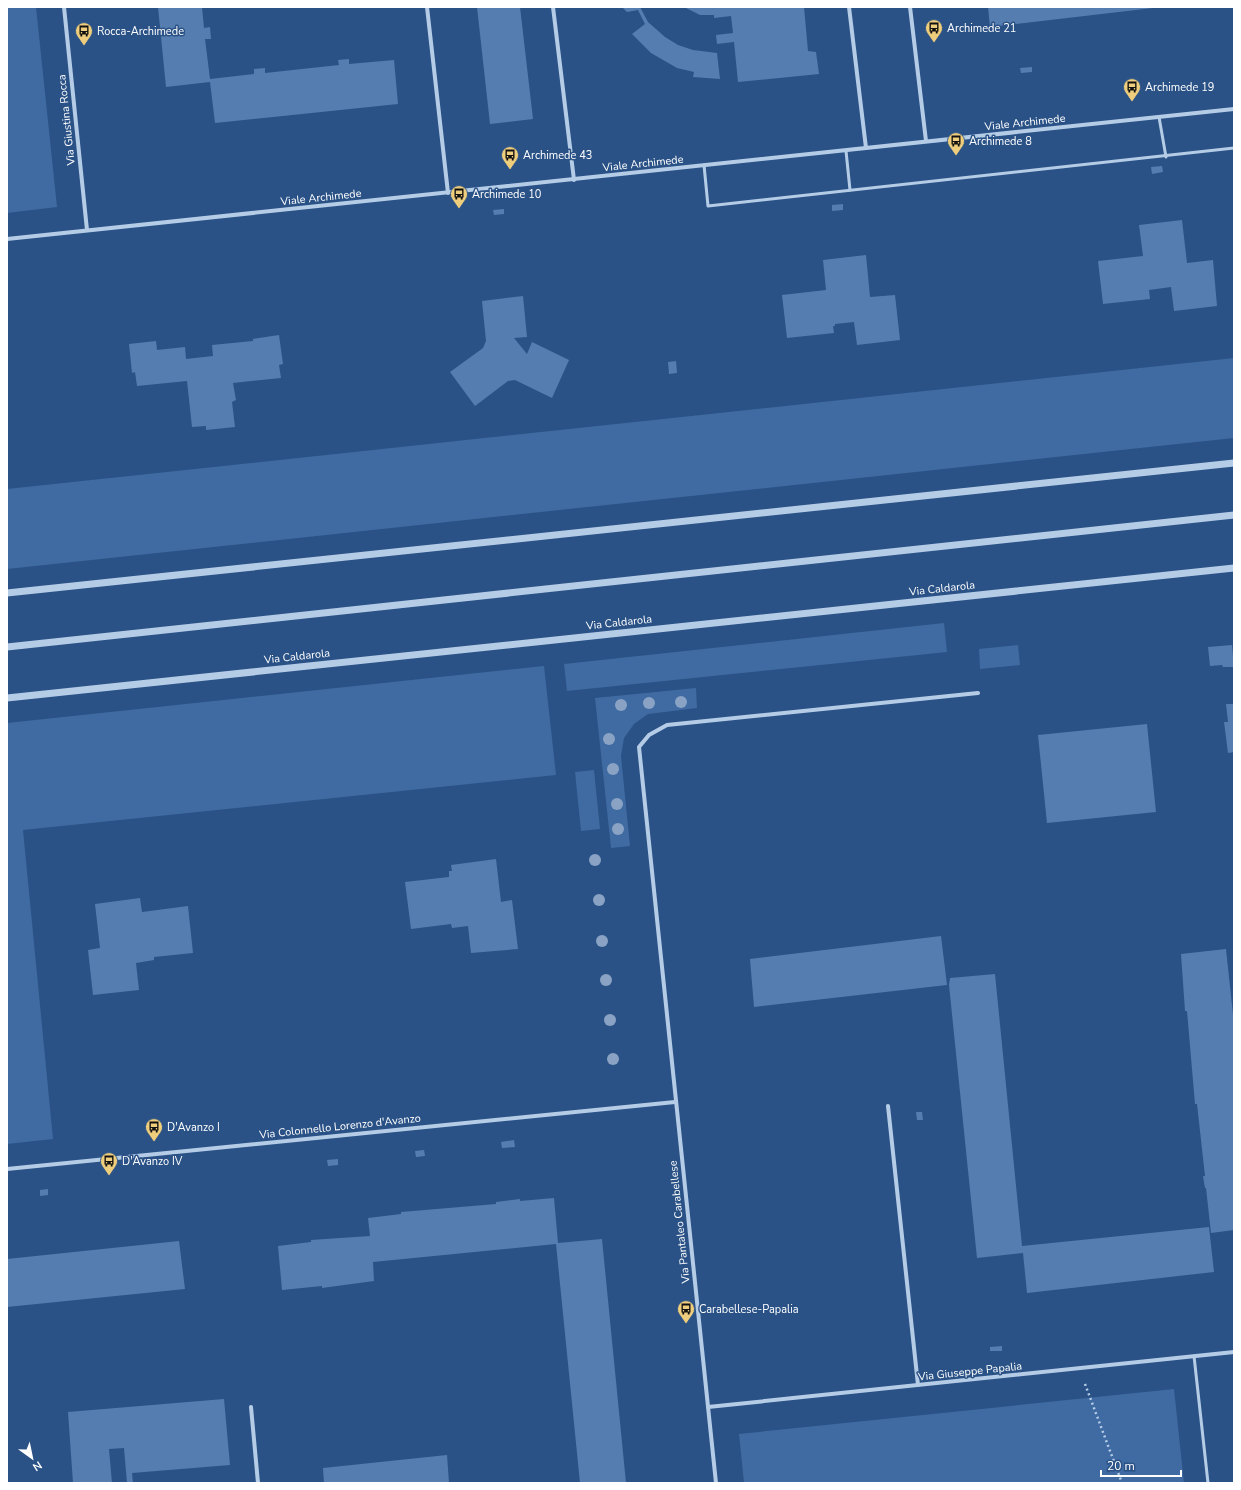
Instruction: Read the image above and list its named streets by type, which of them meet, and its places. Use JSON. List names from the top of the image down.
{
  "streets": {
    "street": [
      "Via Giustina Rocca",
      "Viale Archimede",
      "Via Caldarola",
      "Via Colonnello Lorenzo d'Avanzo",
      "Via Pantaleo Carabellese",
      "Via Giuseppe Papalia"
    ]
  },
  "crossings": [
    ["Via Giustina Rocca", "Viale Archimede"],
    ["Via Colonnello Lorenzo d'Avanzo", "Via Pantaleo Carabellese"],
    ["Via Pantaleo Carabellese", "Via Giuseppe Papalia"]
  ],
  "places": {
    "bus stop": [
      "Archimede 21",
      "Rocca-Archimede",
      "Archimede 19",
      "Archimede 8",
      "Archimede 43",
      "Archimede 10",
      "D'Avanzo I",
      "D'Avanzo IV",
      "Carabellese-Papalia"
    ]
  },
  "scale_bar": "20 m",
  "north": "bottom right"
}
